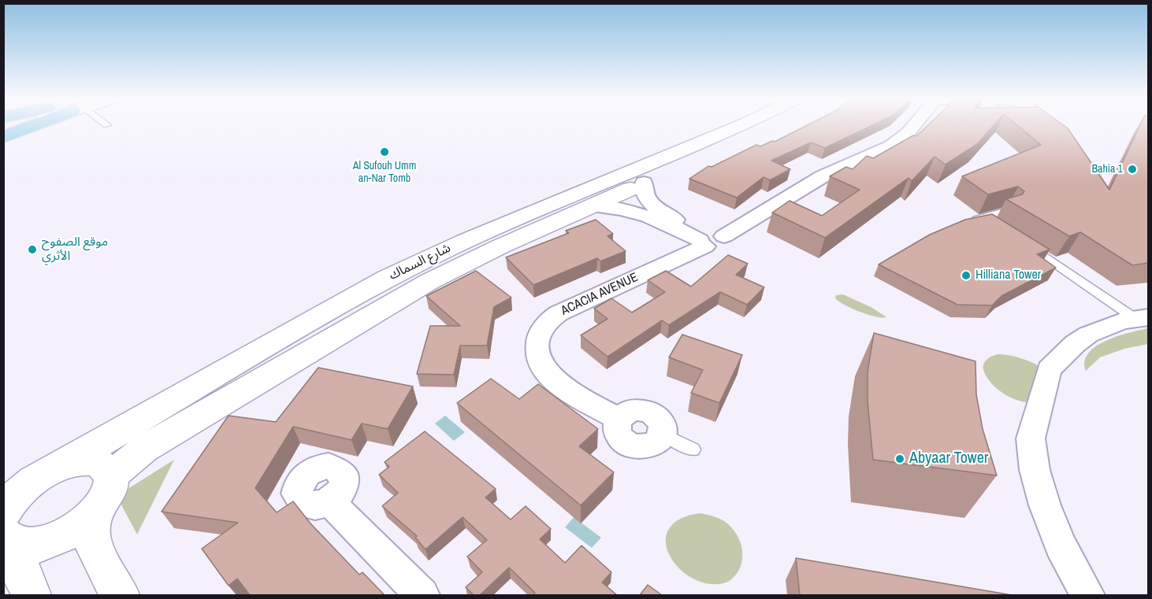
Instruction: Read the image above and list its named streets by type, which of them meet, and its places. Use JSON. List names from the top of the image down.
{
  "streets": {
    "street": ["شارع السماك", "ACACIA AVENUE"]
  },
  "places": [
    "Al Sufouh Umm an-Nar Tomb",
    "Bahia 1",
    "موقع الصفوح الأثري",
    "Hilliana Tower",
    "Abyaar Tower"
  ]
}
